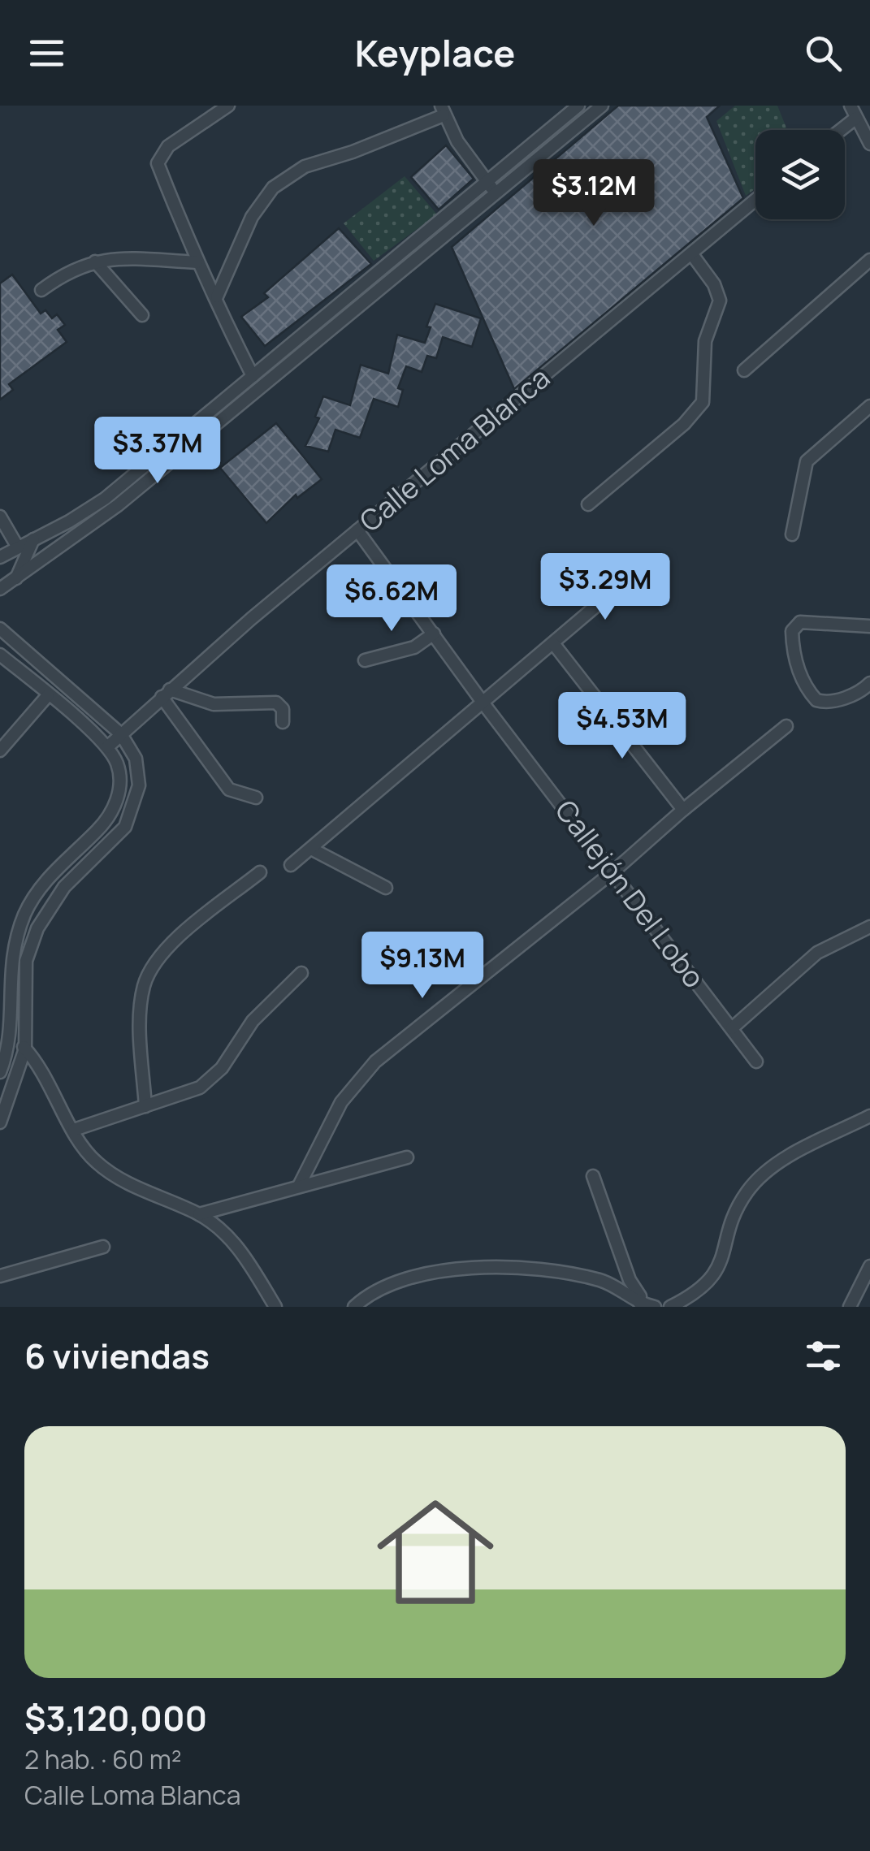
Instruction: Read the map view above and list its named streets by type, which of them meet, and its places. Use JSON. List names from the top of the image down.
{
  "streets": {
    "street": ["Calle Loma Blanca", "Callejón Del Lobo"]
  },
  "crossings": [
    ["Calle Loma Blanca", "Callejón Del Lobo"]
  ],
  "page": {
    "header": "Keyplace",
    "price": [
      "$3.12M",
      "$3.37M",
      "$3.29M",
      "$6.62M",
      "$4.53M",
      "$9.13M"
    ],
    "heading": "6 viviendas",
    "list": [
      {
        "name": "$3,120,000",
        "note": "2 hab. · 60 m² · Calle Loma Blanca"
      }
    ]
  }
}
